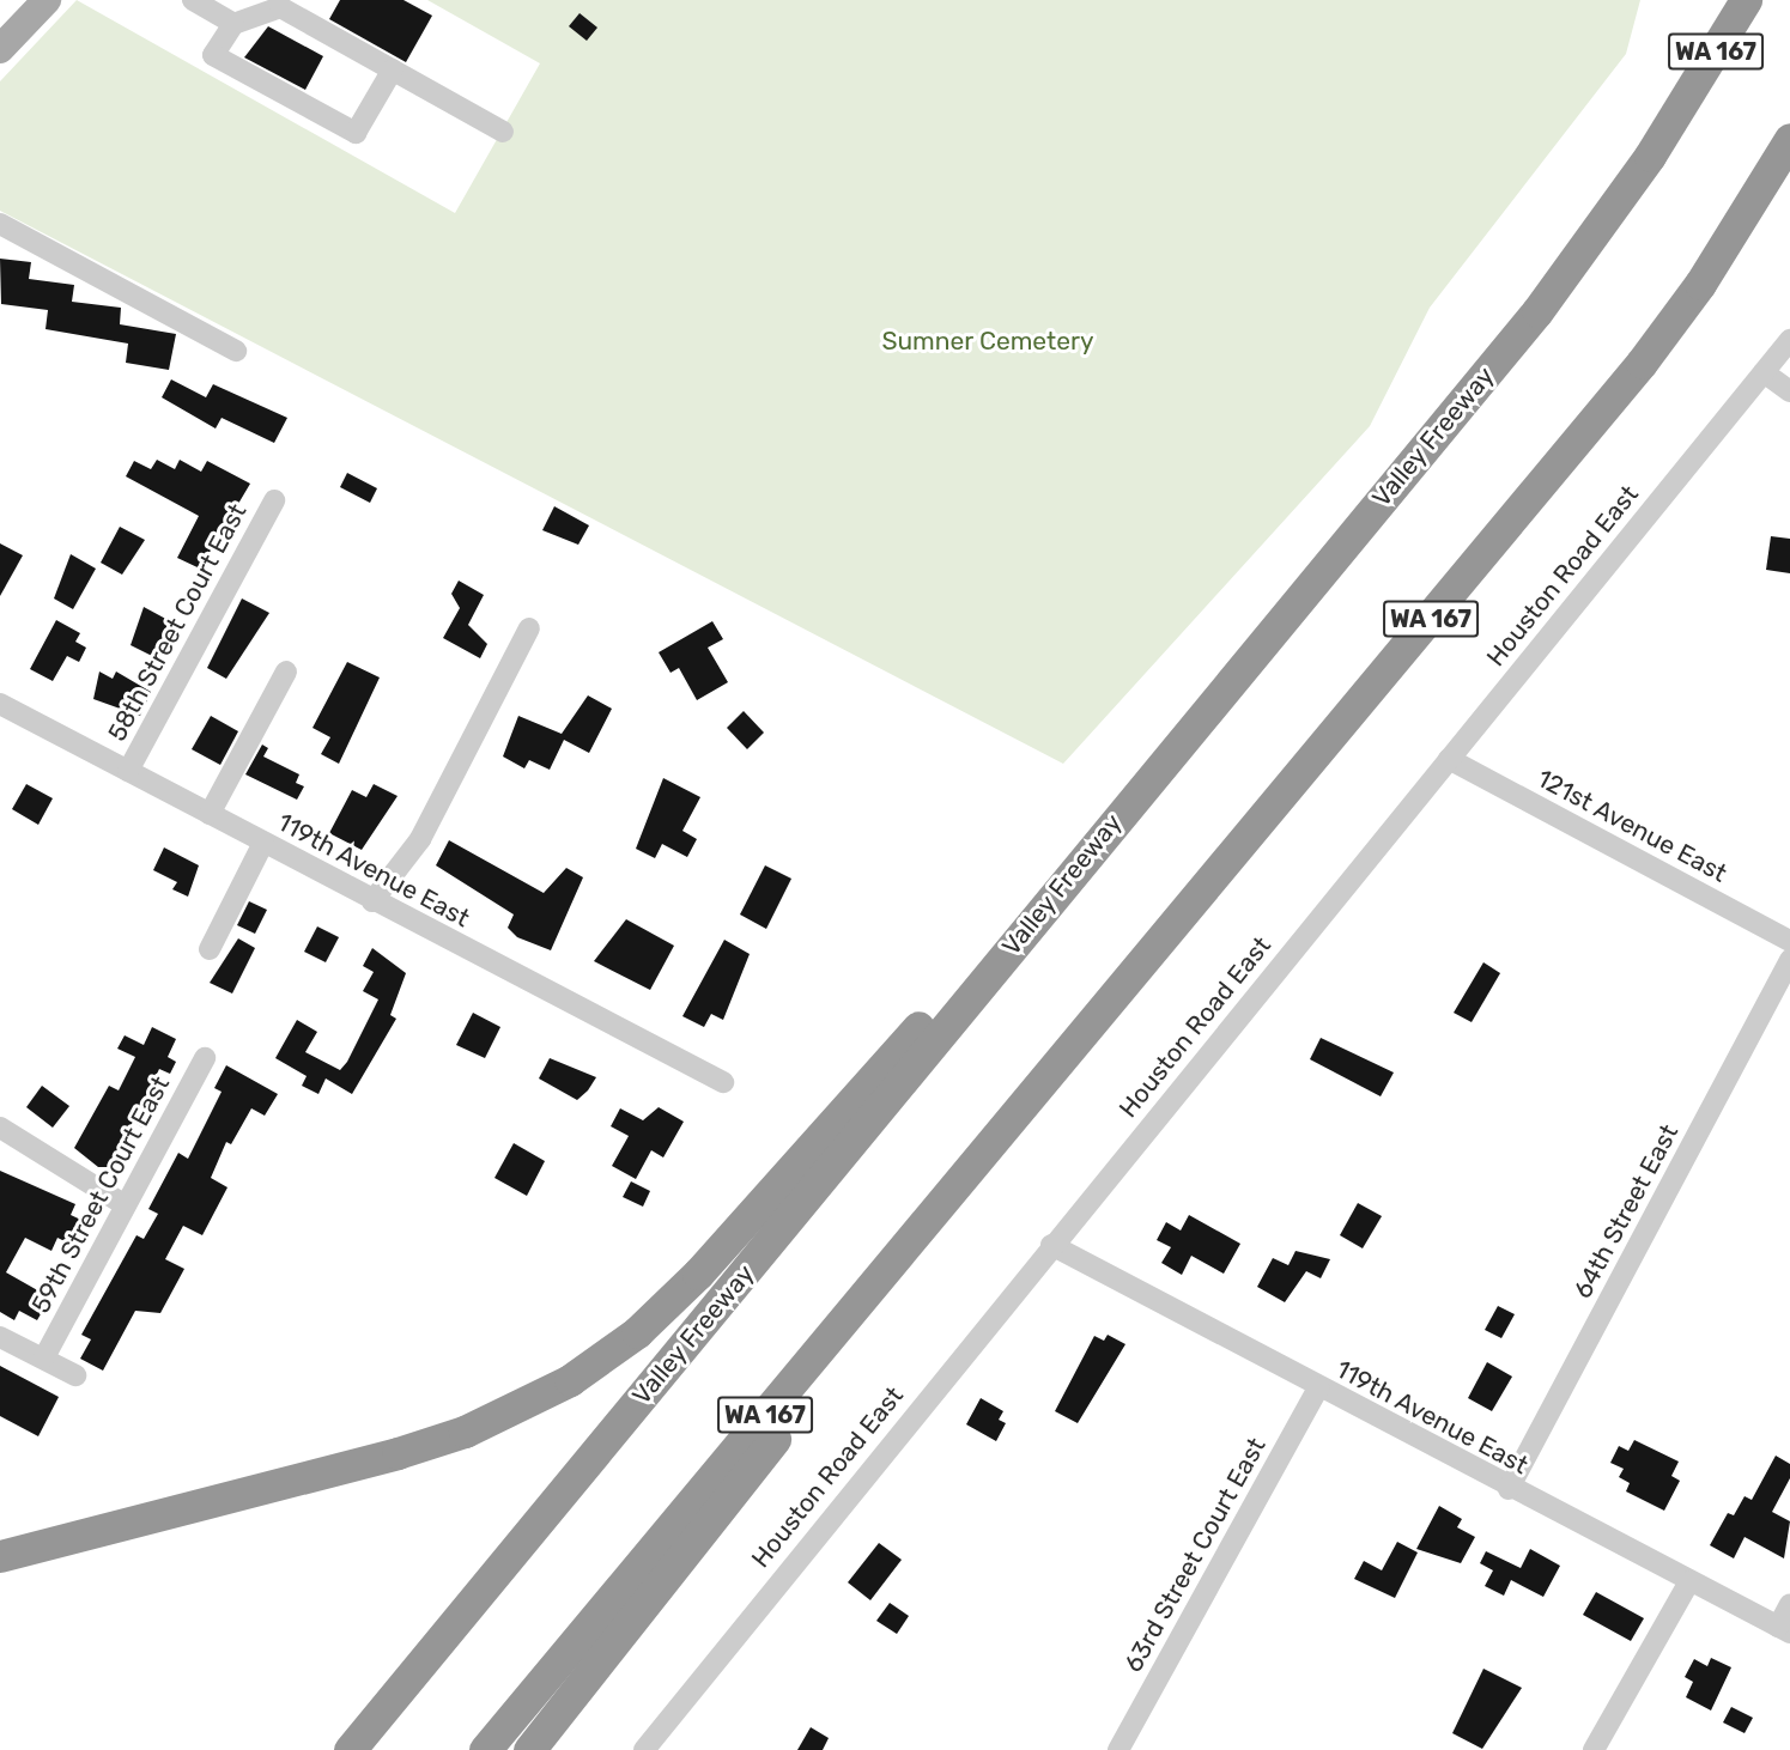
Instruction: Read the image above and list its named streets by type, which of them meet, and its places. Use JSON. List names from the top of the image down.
{
  "streets": {
    "highway": ["WA 167", "Valley Freeway"],
    "street": [
      "Houston Road East",
      "58th Street Court East",
      "121st Avenue East",
      "119th Avenue East",
      "59th Street Court East",
      "64th Street East",
      "63rd Street Court East"
    ]
  },
  "crossings": [
    ["Houston Road East", "121st Avenue East"],
    ["Houston Road East", "119th Avenue East"],
    ["58th Street Court East", "119th Avenue East"],
    ["119th Avenue East", "64th Street East"],
    ["119th Avenue East", "63rd Street Court East"]
  ],
  "parks": ["Sumner Cemetery"]
}
